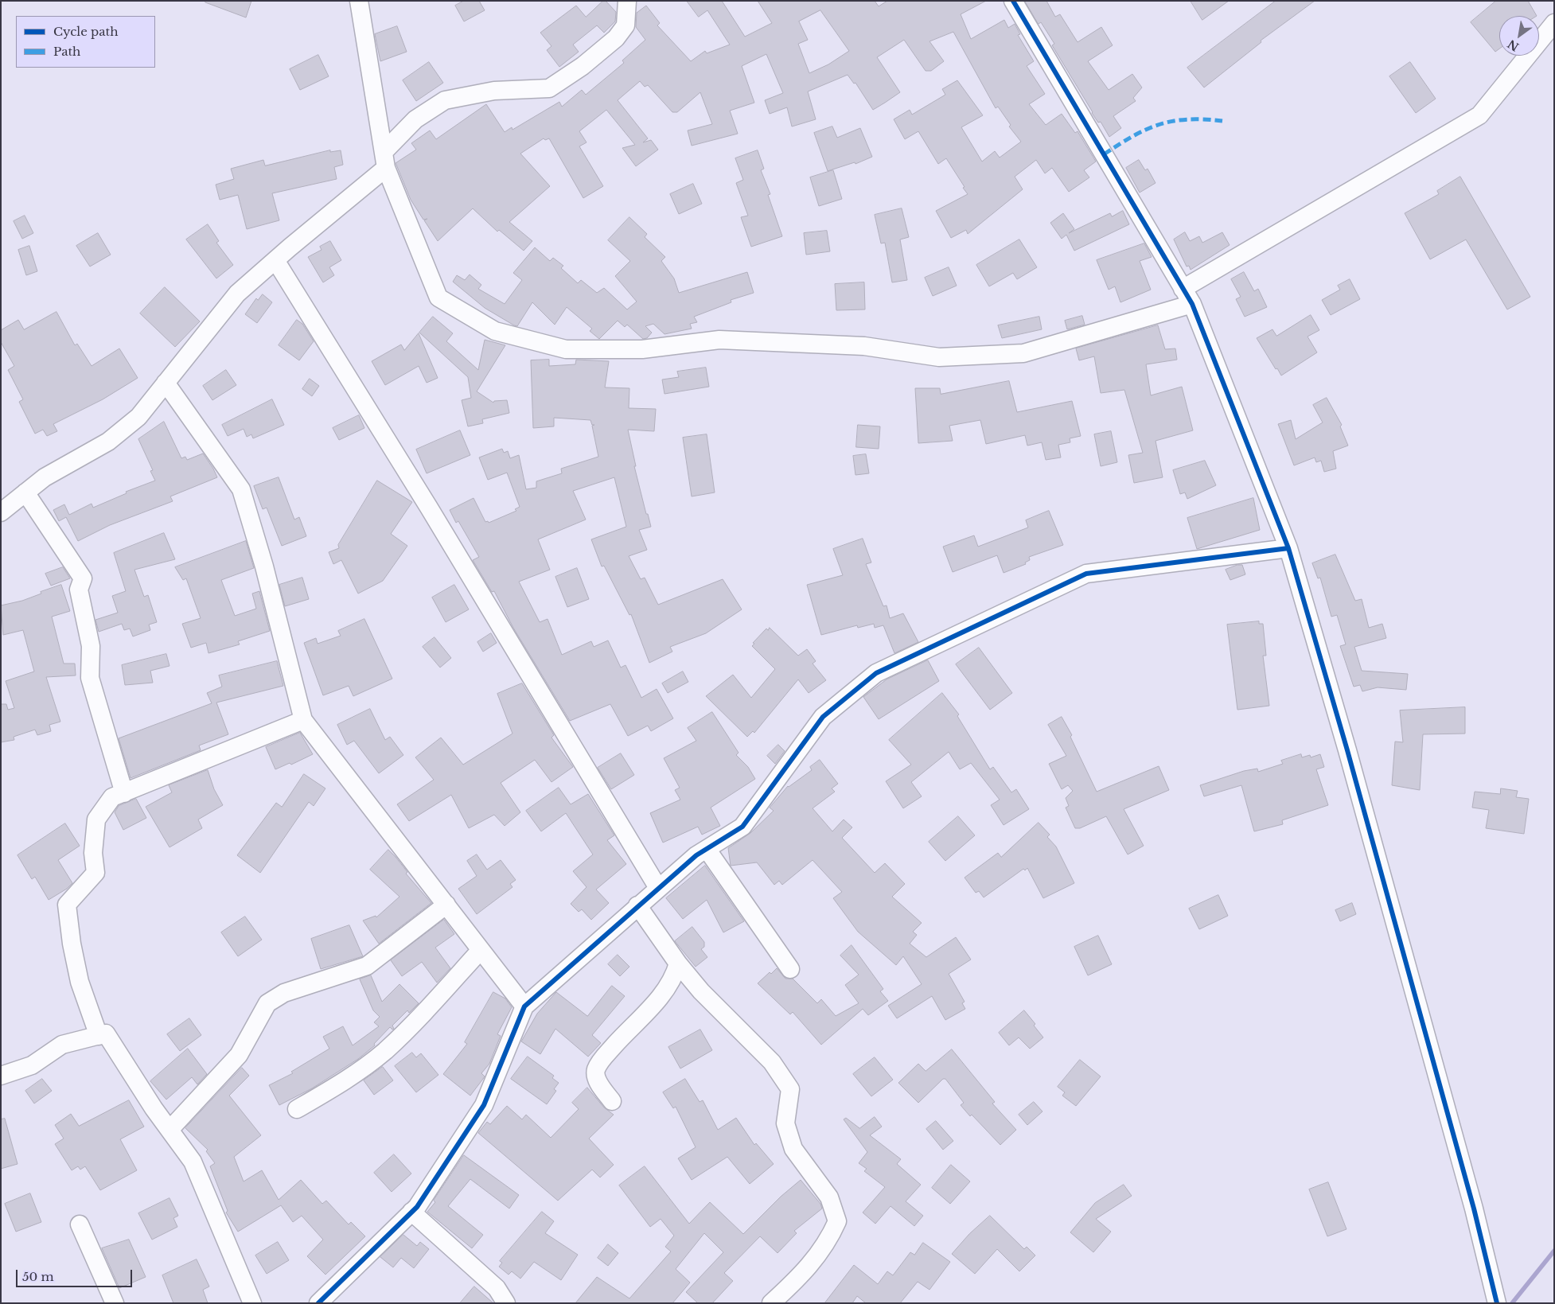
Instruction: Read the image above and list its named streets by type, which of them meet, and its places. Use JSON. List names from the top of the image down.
{
  "legend": ["Cycle path", "Path"],
  "scale_bar": "50 m",
  "north": "bottom left"
}
